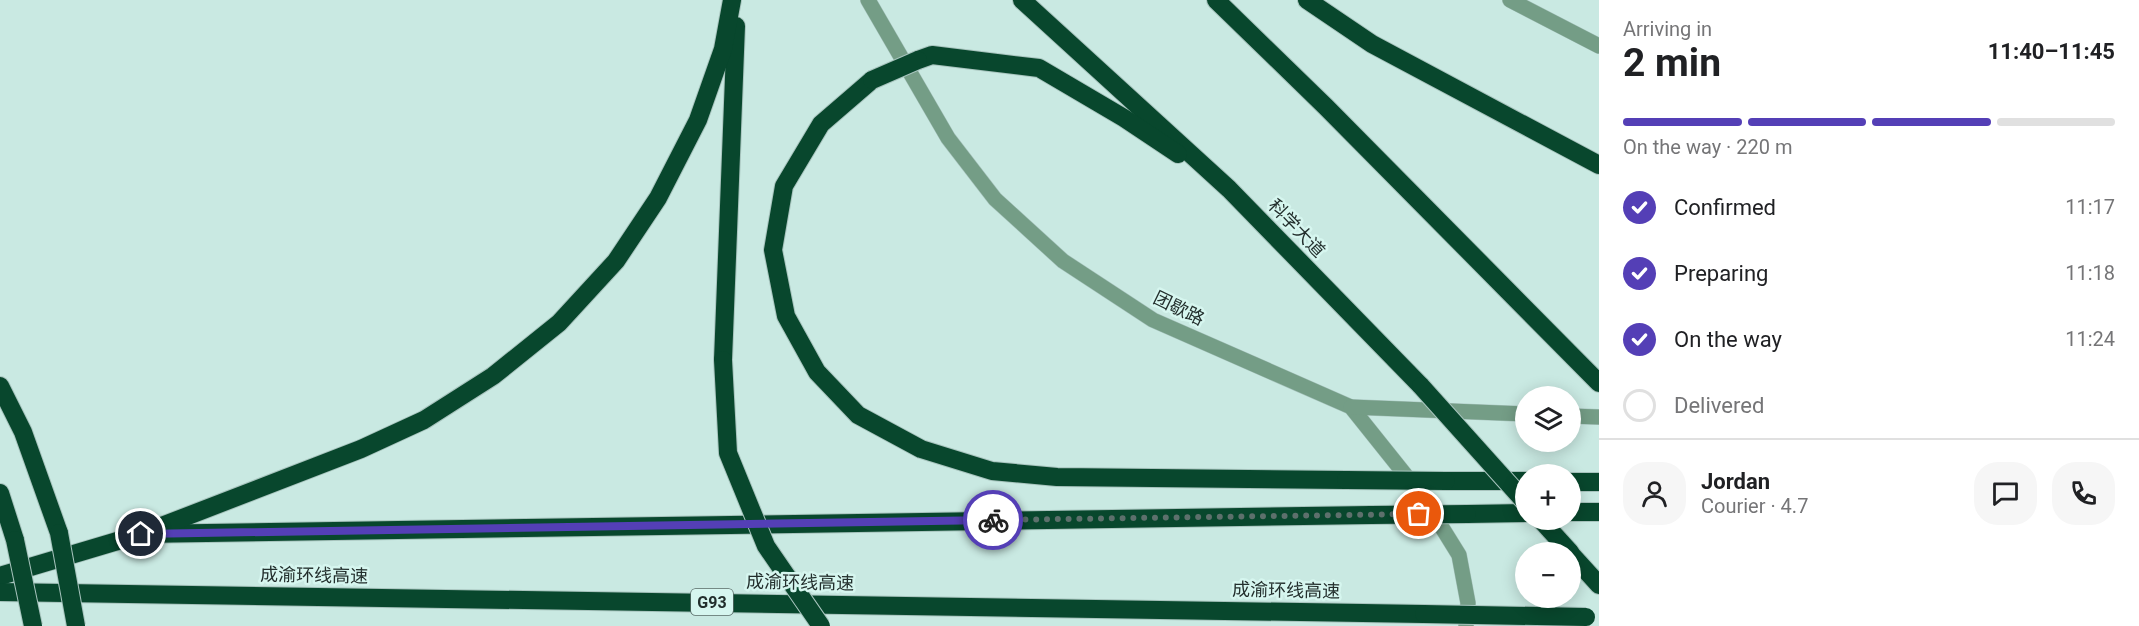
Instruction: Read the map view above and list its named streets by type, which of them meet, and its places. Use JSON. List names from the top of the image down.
{
  "streets": {
    "highway": ["科学大道", "成渝环线高速", "G93"],
    "street": ["团歇路"]
  },
  "page": {
    "heading": ["2 min", "Arriving in", "11:40–11:45"],
    "panel": ["Jordan", "Courier · 4.7"],
    "bar": "On the way · 220 m",
    "list": [
      ["Confirmed", "11:17"],
      ["Preparing", "11:18"],
      ["On the way", "11:24"],
      "Delivered"
    ],
    "map_buttons": ["+", "−"]
  }
}
